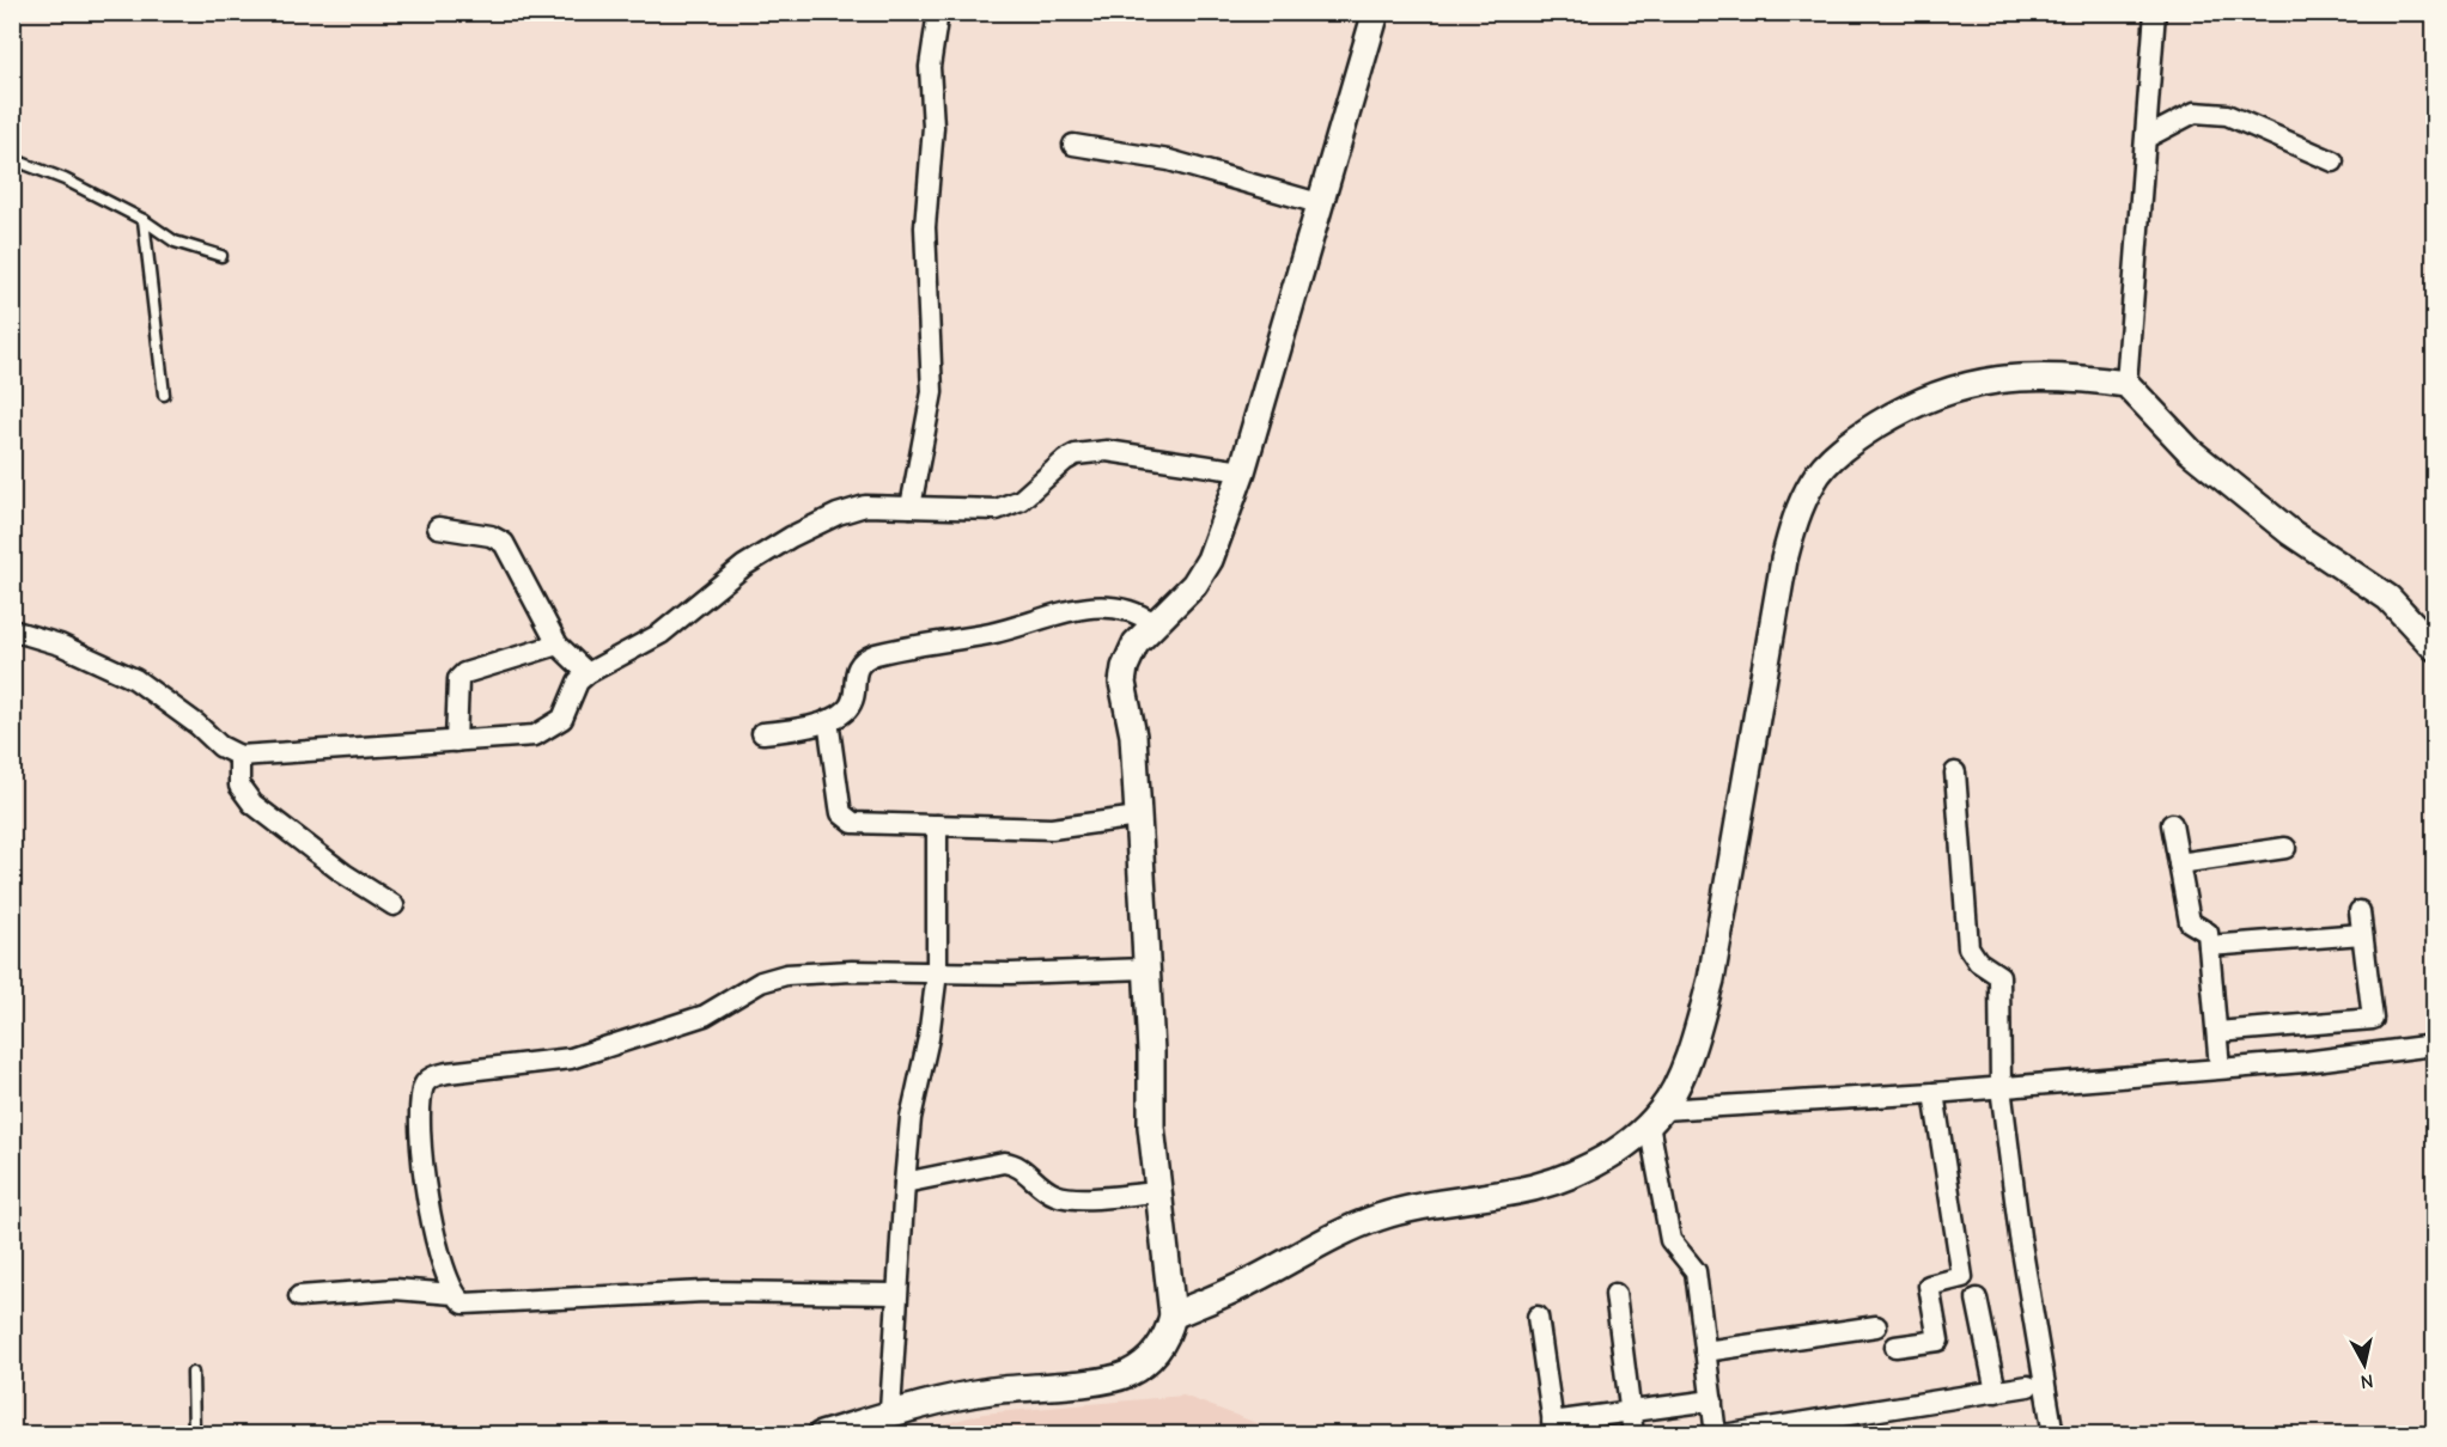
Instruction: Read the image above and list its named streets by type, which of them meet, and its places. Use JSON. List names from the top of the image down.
{
  "north": "bottom"
}
